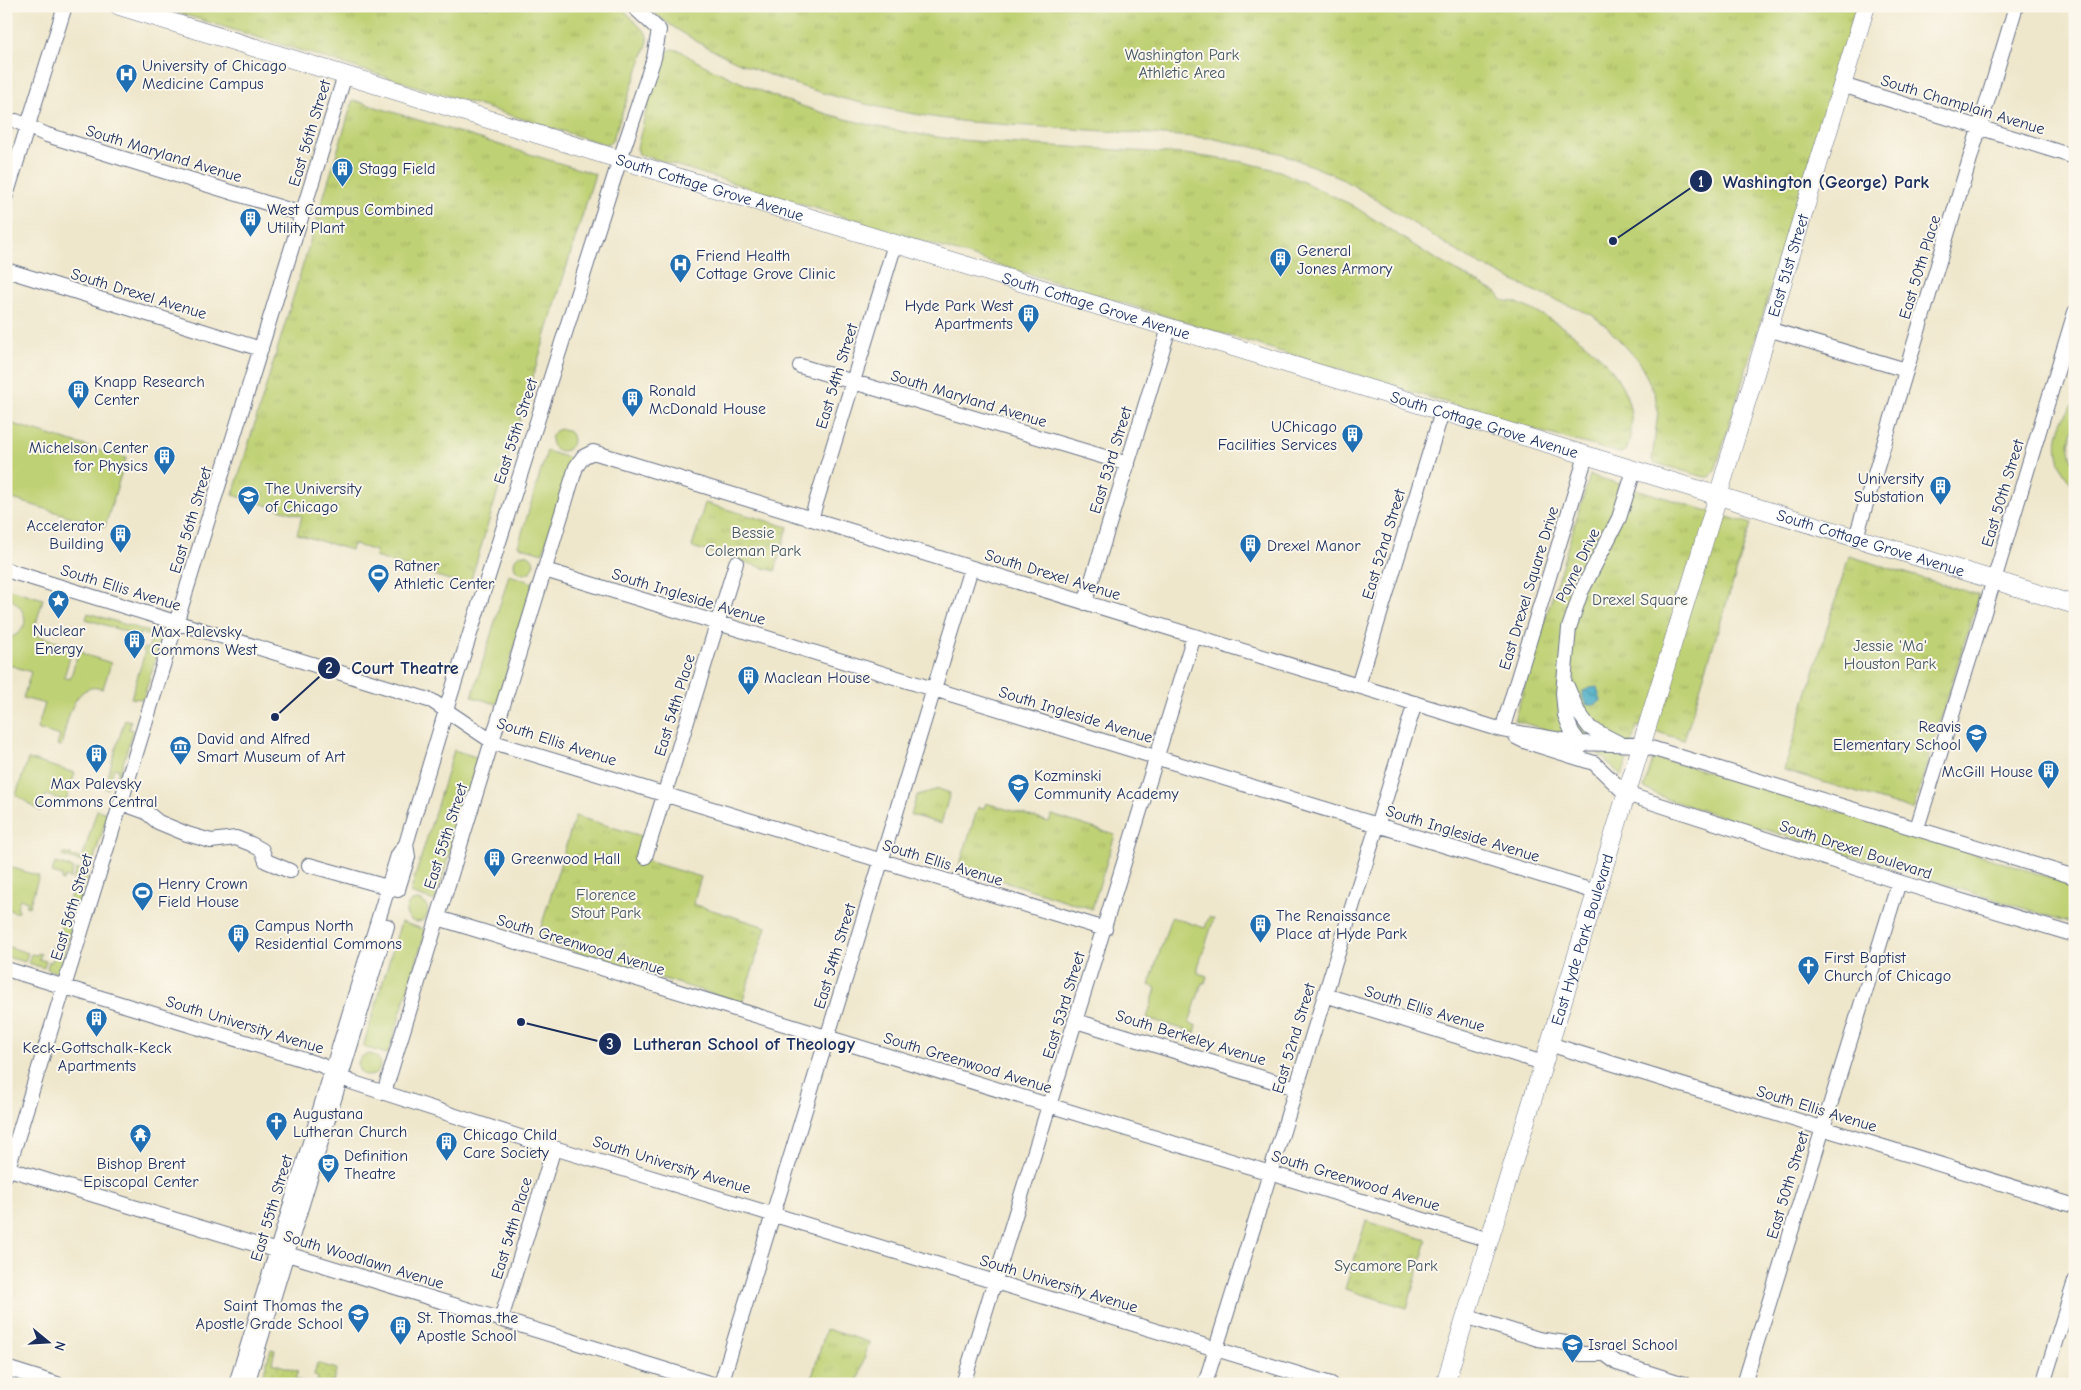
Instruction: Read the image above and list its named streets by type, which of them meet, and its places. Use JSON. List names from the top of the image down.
{
  "streets": {
    "main road": ["South Cottage Grove Avenue", "East 51st Street", "East Hyde Park Boulevard"],
    "street": [
      "South Champlain Avenue",
      "East 56th Street",
      "South Maryland Avenue",
      "East 50th Place",
      "South Drexel Avenue",
      "East 54th Street",
      "East 55th Street",
      "East 53rd Street",
      "East 50th Street",
      "East 52nd Street",
      "Payne Drive",
      "South Ellis Avenue",
      "East Drexel Square Drive",
      "South Ingleside Avenue",
      "East 54th Place",
      "South Drexel Boulevard",
      "South Greenwood Avenue",
      "South University Avenue",
      "South Berkeley Avenue",
      "South Woodlawn Avenue"
    ]
  },
  "crossings": [
    ["South Champlain Avenue", "East 51st Street"],
    ["South Champlain Avenue", "East 50th Place"],
    ["East 56th Street", "South Maryland Avenue"],
    ["East 56th Street", "South Cottage Grove Avenue"],
    ["East 56th Street", "South Drexel Avenue"],
    ["East 56th Street", "South Ellis Avenue"],
    ["East 56th Street", "South University Avenue"],
    ["East 56th Street", "South Woodlawn Avenue"],
    ["South Maryland Avenue", "East 54th Street"],
    ["South Maryland Avenue", "East 53rd Street"],
    ["South Cottage Grove Avenue", "East 51st Street"],
    ["South Cottage Grove Avenue", "East 50th Place"],
    ["South Cottage Grove Avenue", "East 54th Street"],
    ["South Cottage Grove Avenue", "East 55th Street"],
    ["South Cottage Grove Avenue", "East 53rd Street"],
    ["South Cottage Grove Avenue", "East 50th Street"],
    ["South Cottage Grove Avenue", "East 52nd Street"],
    ["South Cottage Grove Avenue", "Payne Drive"],
    ["South Cottage Grove Avenue", "East Drexel Square Drive"],
    ["South Cottage Grove Avenue", "East Hyde Park Boulevard"],
    ["East 51st Street", "East Hyde Park Boulevard"],
    ["South Drexel Avenue", "East 54th Street"],
    ["South Drexel Avenue", "East 55th Street"],
    ["South Drexel Avenue", "East 53rd Street"],
    ["South Drexel Avenue", "East 52nd Street"],
    ["South Drexel Avenue", "Payne Drive"],
    ["South Drexel Avenue", "East Drexel Square Drive"],
    ["South Drexel Avenue", "South Drexel Boulevard"],
    ["South Drexel Avenue", "East Hyde Park Boulevard"],
    ["East 54th Street", "South Ellis Avenue"],
    ["East 54th Street", "South Ingleside Avenue"],
    ["East 54th Street", "South Greenwood Avenue"],
    ["East 54th Street", "South University Avenue"],
    ["East 55th Street", "South Ellis Avenue"],
    ["East 55th Street", "South Ingleside Avenue"],
    ["East 55th Street", "South Greenwood Avenue"],
    ["East 55th Street", "South University Avenue"],
    ["East 55th Street", "South Woodlawn Avenue"],
    ["East 53rd Street", "South Ellis Avenue"],
    ["East 53rd Street", "South Ingleside Avenue"],
    ["East 53rd Street", "South Greenwood Avenue"],
    ["East 53rd Street", "South University Avenue"],
    ["East 53rd Street", "South Berkeley Avenue"],
    ["East 50th Street", "South Ellis Avenue"],
    ["East 50th Street", "South Drexel Boulevard"],
    ["East 52nd Street", "South Ellis Avenue"],
    ["East 52nd Street", "South Ingleside Avenue"],
    ["East 52nd Street", "South Greenwood Avenue"],
    ["East 52nd Street", "South University Avenue"],
    ["East 52nd Street", "South Berkeley Avenue"],
    ["South Ellis Avenue", "East 54th Place"],
    ["South Ellis Avenue", "East Hyde Park Boulevard"],
    ["South Ingleside Avenue", "East 54th Place"],
    ["South Ingleside Avenue", "East Hyde Park Boulevard"],
    ["East 54th Place", "South University Avenue"],
    ["East 54th Place", "South Woodlawn Avenue"],
    ["South Drexel Boulevard", "East Hyde Park Boulevard"],
    ["East Hyde Park Boulevard", "South Greenwood Avenue"]
  ],
  "parks": [
    "Washington Park Athletic Area",
    "Bessie Coleman Park",
    "Drexel Square",
    "Jessie 'Ma' Houston Park",
    "Florence Stout Park",
    "Sycamore Park"
  ],
  "places": {
    "hospital": ["University of Chicago Medicine Campus", "Friend Health Cottage Grove Clinic"],
    "building": [
      "Stagg Field",
      "West Campus Combined Utility Plant",
      "General Jones Armory",
      "Hyde Park West Apartments",
      "Knapp Research Center",
      "Ronald McDonald House",
      "UChicago Facilities Services",
      "Michelson Center for Physics",
      "University Substation",
      "Accelerator Building",
      "Drexel Manor",
      "Max Palevsky Commons West",
      "Maclean House",
      "Max Palevsky Commons Central",
      "McGill House",
      "Greenwood Hall",
      "The Renaissance Place at Hyde Park",
      "Campus North Residential Commons",
      "Keck-Gottschalk-Keck Apartments",
      "Chicago Child Care Society",
      "St. Thomas the Apostle School"
    ],
    "other": ["Washington (George) Park", "Court Theatre", "Lutheran School of Theology"],
    "school or university": [
      "The University of Chicago",
      "Reavis Elementary School",
      "Kozminski Community Academy",
      "Saint Thomas the Apostle Grade School",
      "Israel School"
    ],
    "sports": ["Ratner Athletic Center", "Henry Crown Field House"],
    "place": ["Nuclear Energy"],
    "museum": ["David and Alfred Smart Museum of Art"],
    "church": ["First Baptist Church of Chicago", "Augustana Lutheran Church"],
    "temple": ["Bishop Brent Episcopal Center"],
    "theatre": ["Definition Theatre"]
  },
  "north": "right"
}
